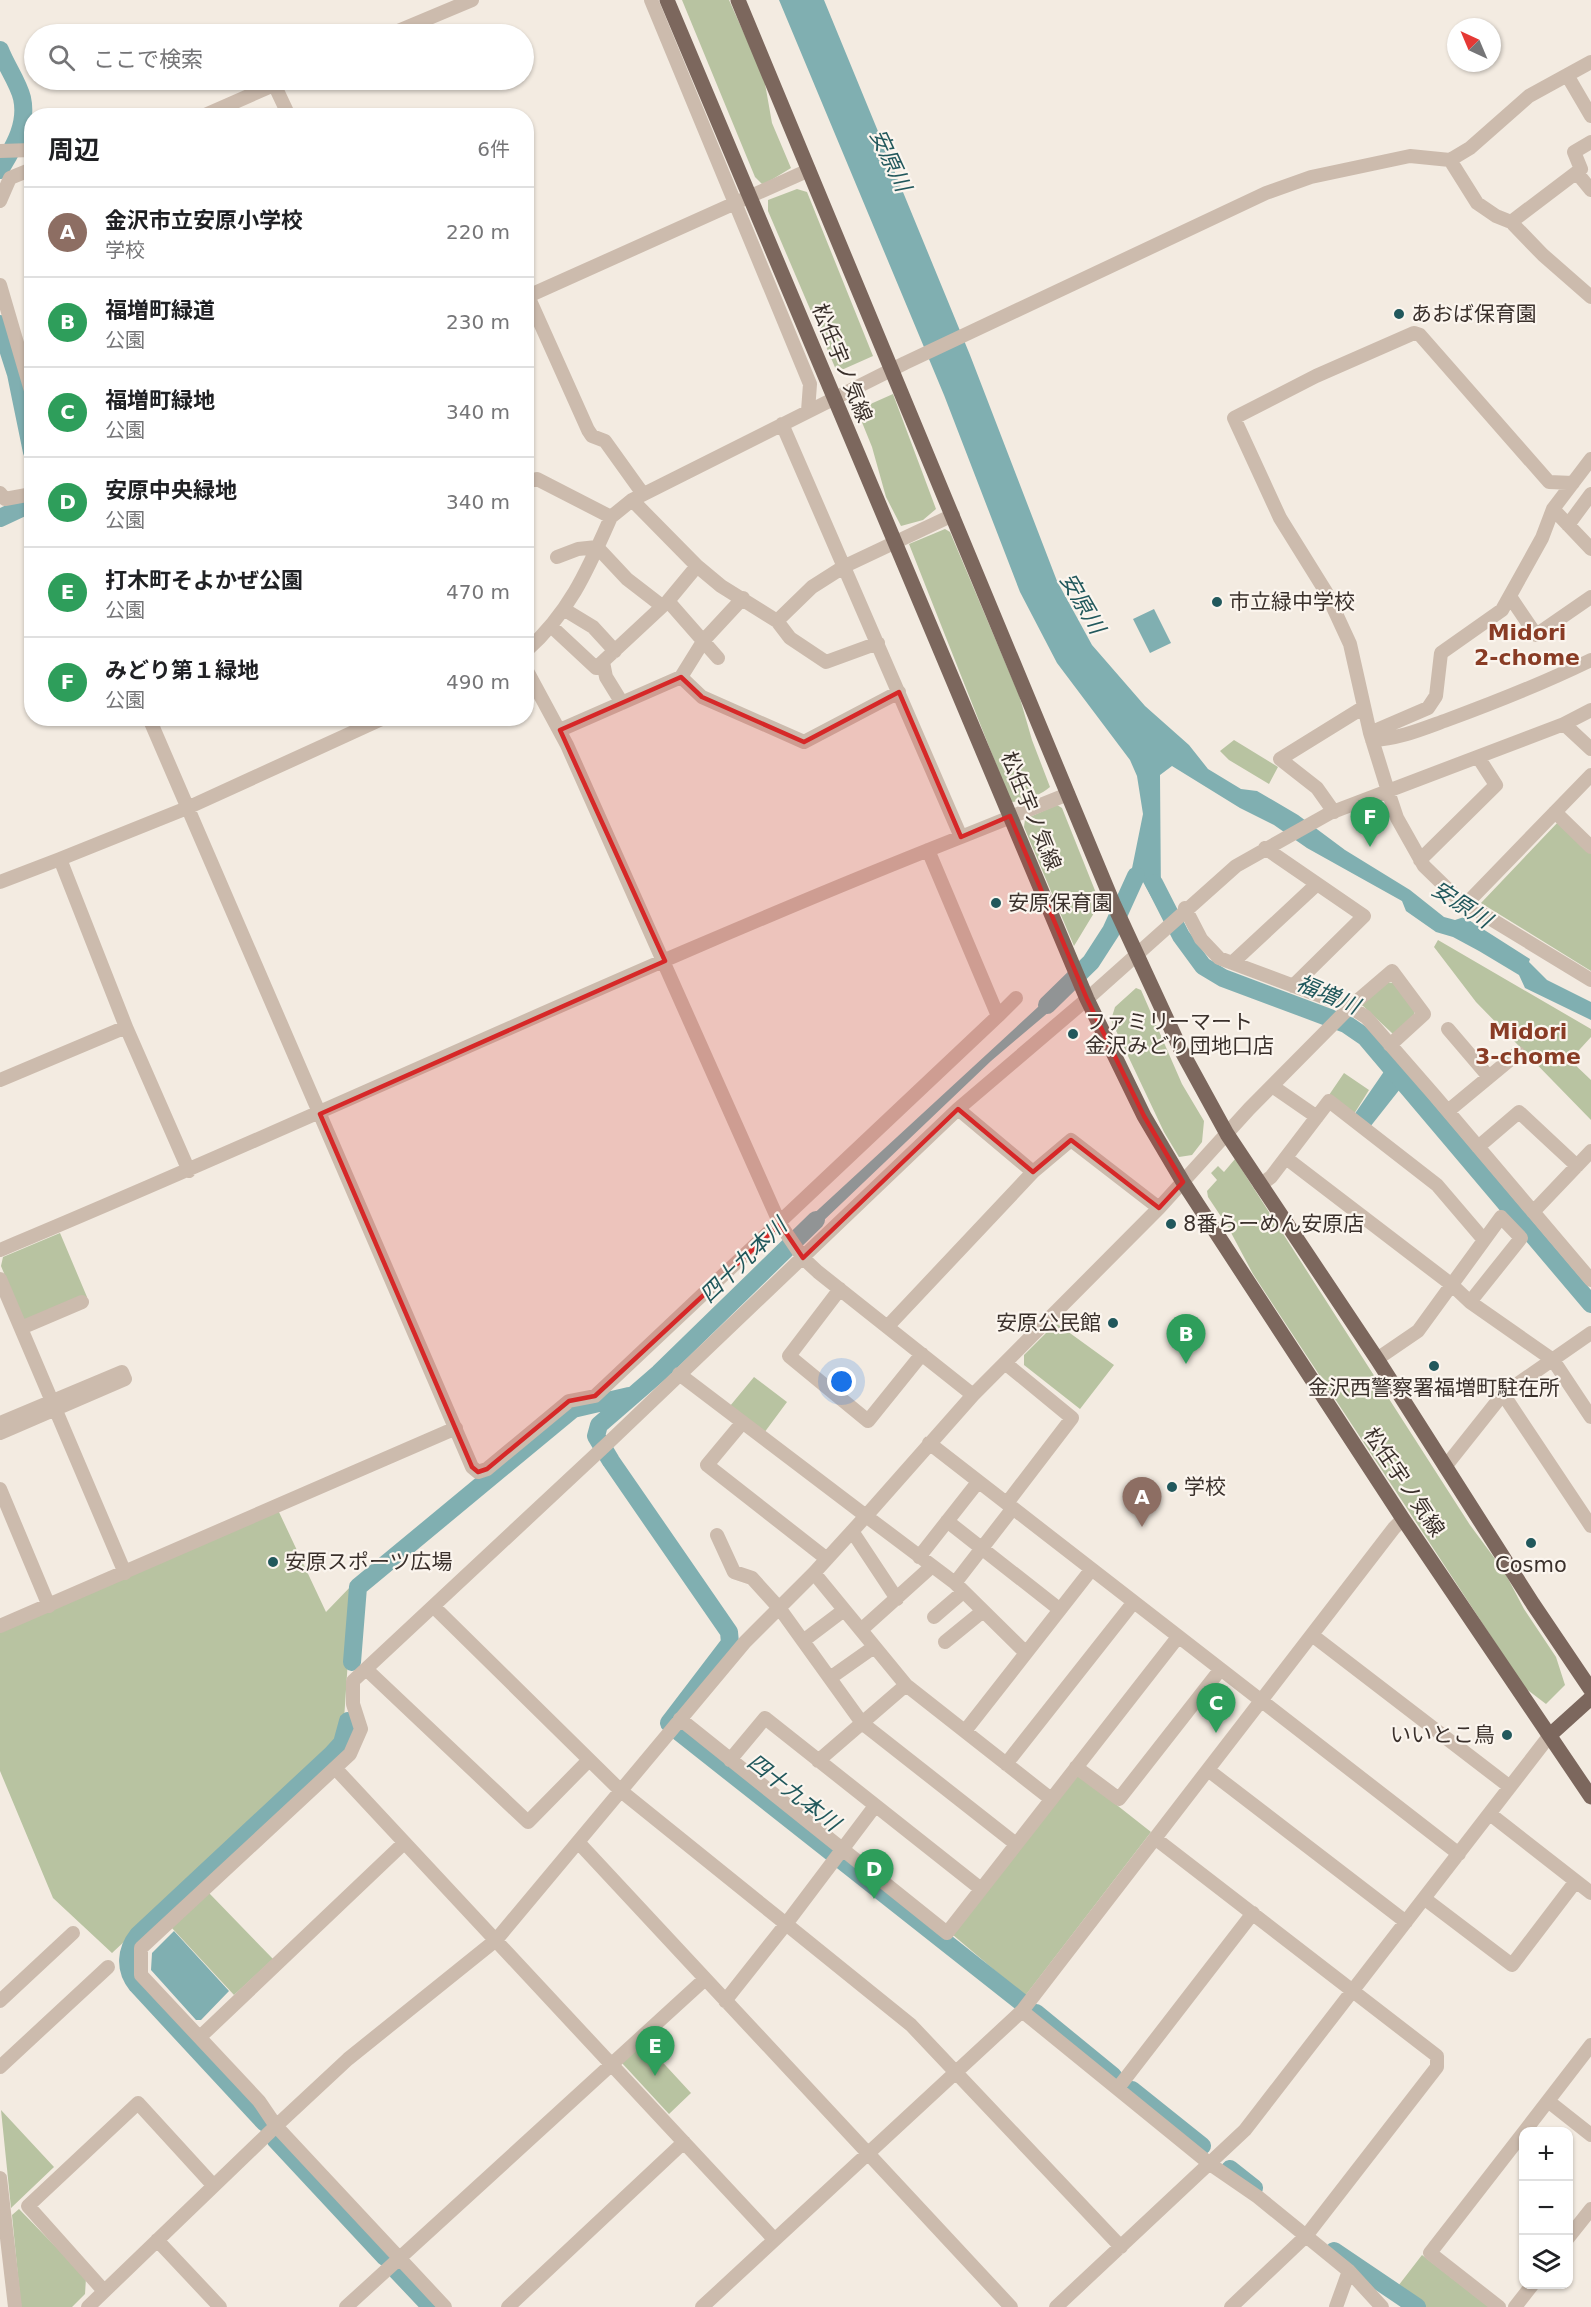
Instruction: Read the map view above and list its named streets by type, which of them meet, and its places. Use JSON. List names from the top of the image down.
{
  "streets": {
    "main road": ["松任宇ノ気線"]
  },
  "districts": ["Midori 2-chome", "Midori 3-chome"],
  "water": ["安原川", "福増川", "四十九本川"],
  "places": [
    "あおば保育園",
    "市立緑中学校",
    "安原保育園",
    "ファミリーマート 金沢みどり団地口店",
    "8番らーめん安原店",
    "安原公民館",
    "金沢西警察署福増町駐在所",
    "学校",
    "Cosmo",
    "安原スポーツ広場",
    "いいとこ鳥"
  ],
  "north": "top left",
  "page": {
    "search": "ここで検索",
    "heading": ["周辺", "6件"],
    "list": [
      {
        "mark": "A",
        "name": "金沢市立安原小学校",
        "note": "学校",
        "value": "220 m"
      },
      {
        "mark": "B",
        "name": "福増町緑道",
        "note": "公園",
        "value": "230 m"
      },
      {
        "mark": "C",
        "name": "福増町緑地",
        "note": "公園",
        "value": "340 m"
      },
      {
        "mark": "D",
        "name": "安原中央緑地",
        "note": "公園",
        "value": "340 m"
      },
      {
        "mark": "E",
        "name": "打木町そよかぜ公園",
        "note": "公園",
        "value": "470 m"
      },
      {
        "mark": "F",
        "name": "みどり第１緑地",
        "note": "公園",
        "value": "490 m"
      }
    ],
    "pins": [
      "F",
      "B",
      "A",
      "C",
      "D",
      "E"
    ],
    "map_buttons": ["+", "−"]
  }
}
